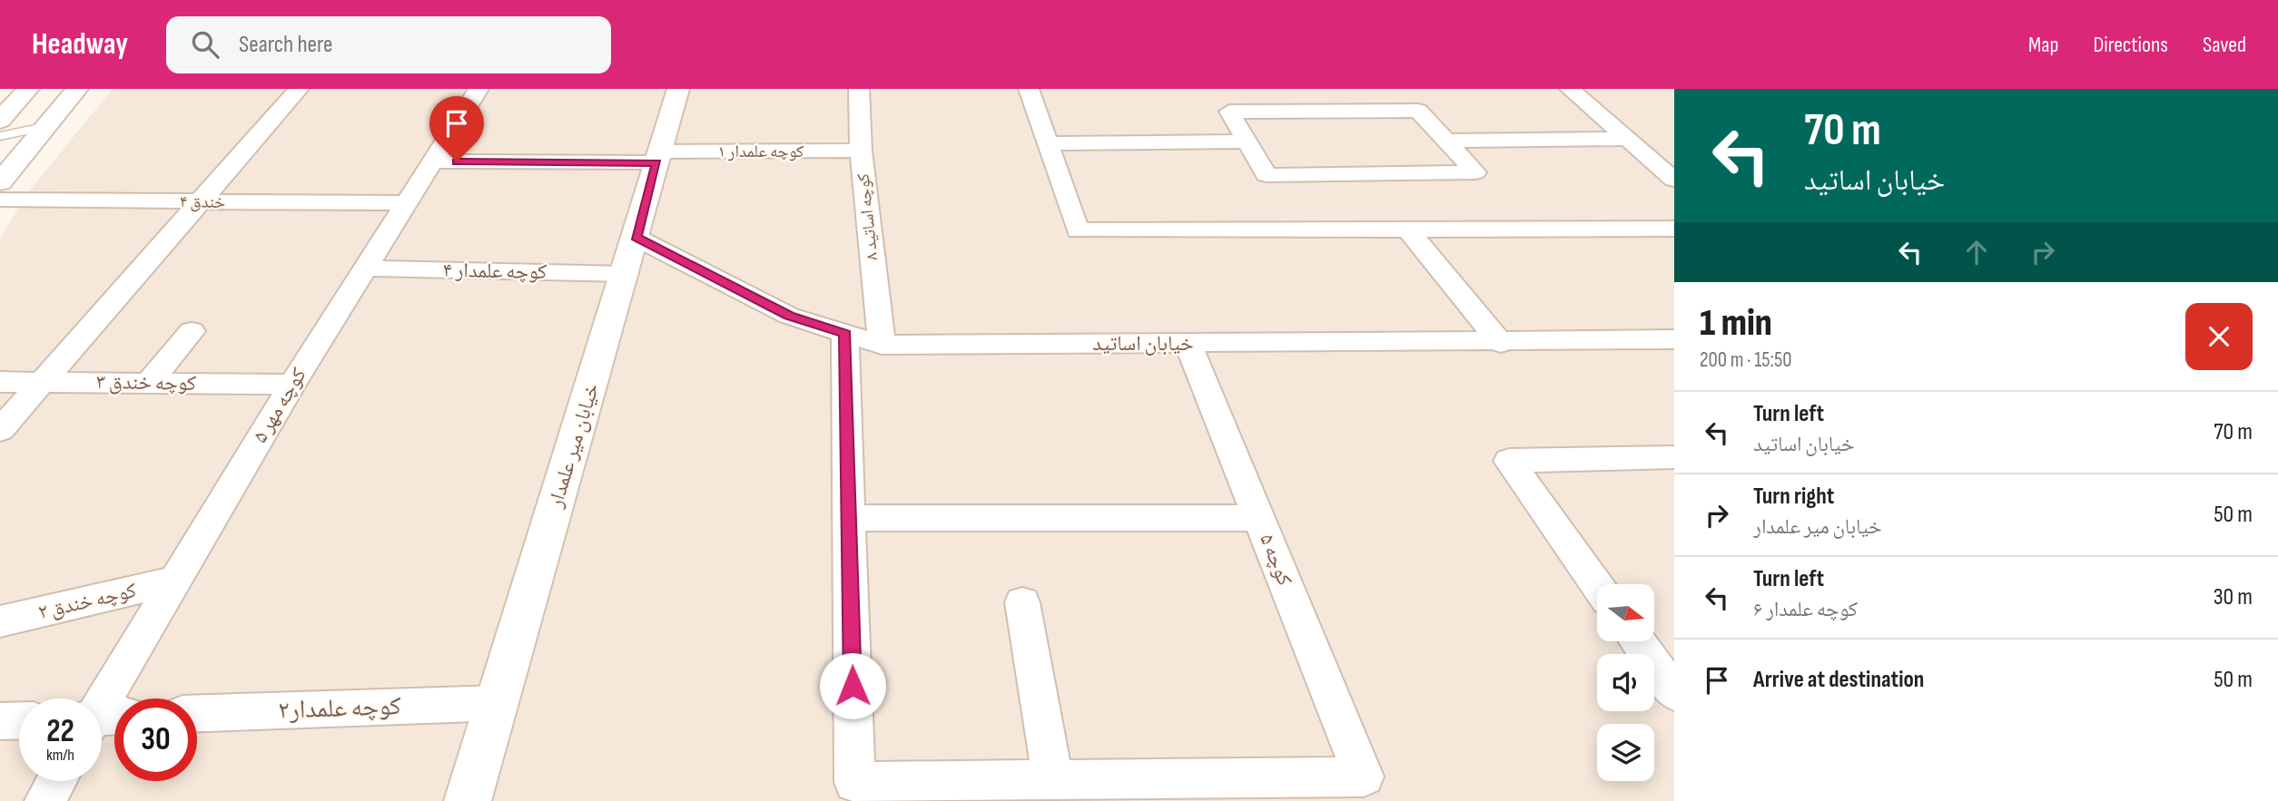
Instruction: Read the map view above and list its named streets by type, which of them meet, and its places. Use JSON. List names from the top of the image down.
{
  "streets": {
    "street": [
      "کوچه علمدار ۱",
      "خندق ۴",
      "کوچه اساتید ۸",
      "کوچه علمدار ۴",
      "خیابان اساتید",
      "کوچه خندق ۳",
      "کوچه مهر ۵",
      "خیابان میر علمدار",
      "کوچه ۵",
      "کوچه خندق ۲",
      "کوچه علمدار۲"
    ]
  },
  "crossings": [
    ["کوچه علمدار ۱", "کوچه اساتید ۸"],
    ["کوچه علمدار ۱", "کوچه مهر ۵"],
    ["کوچه علمدار ۱", "خیابان میر علمدار"],
    ["خندق ۴", "کوچه مهر ۵"],
    ["کوچه اساتید ۸", "خیابان اساتید"],
    ["کوچه علمدار ۴", "کوچه مهر ۵"],
    ["کوچه علمدار ۴", "خیابان میر علمدار"],
    ["خیابان اساتید", "خیابان میر علمدار"],
    ["خیابان اساتید", "کوچه ۵"],
    ["کوچه خندق ۳", "کوچه مهر ۵"],
    ["کوچه مهر ۵", "کوچه خندق ۲"],
    ["خیابان میر علمدار", "کوچه علمدار۲"]
  ],
  "north": "right",
  "page": {
    "header": "Headway",
    "search": "Search here",
    "nav": ["Map", "Directions", "Saved"],
    "turn": ["70 m", "خیابان اساتید"],
    "heading": ["1 min", "200 m · 15:50"],
    "list": [
      {
        "name": "Turn left",
        "note": "خیابان اساتید",
        "value": "70 m"
      },
      {
        "name": "Turn right",
        "note": "خیابان میر علمدار",
        "value": "50 m"
      },
      {
        "name": "Turn left",
        "note": "کوچه علمدار ۶",
        "value": "30 m"
      },
      {
        "name": "Arrive at destination",
        "value": "50 m"
      }
    ],
    "speed": "22 km/h",
    "limit": "30"
  }
}
